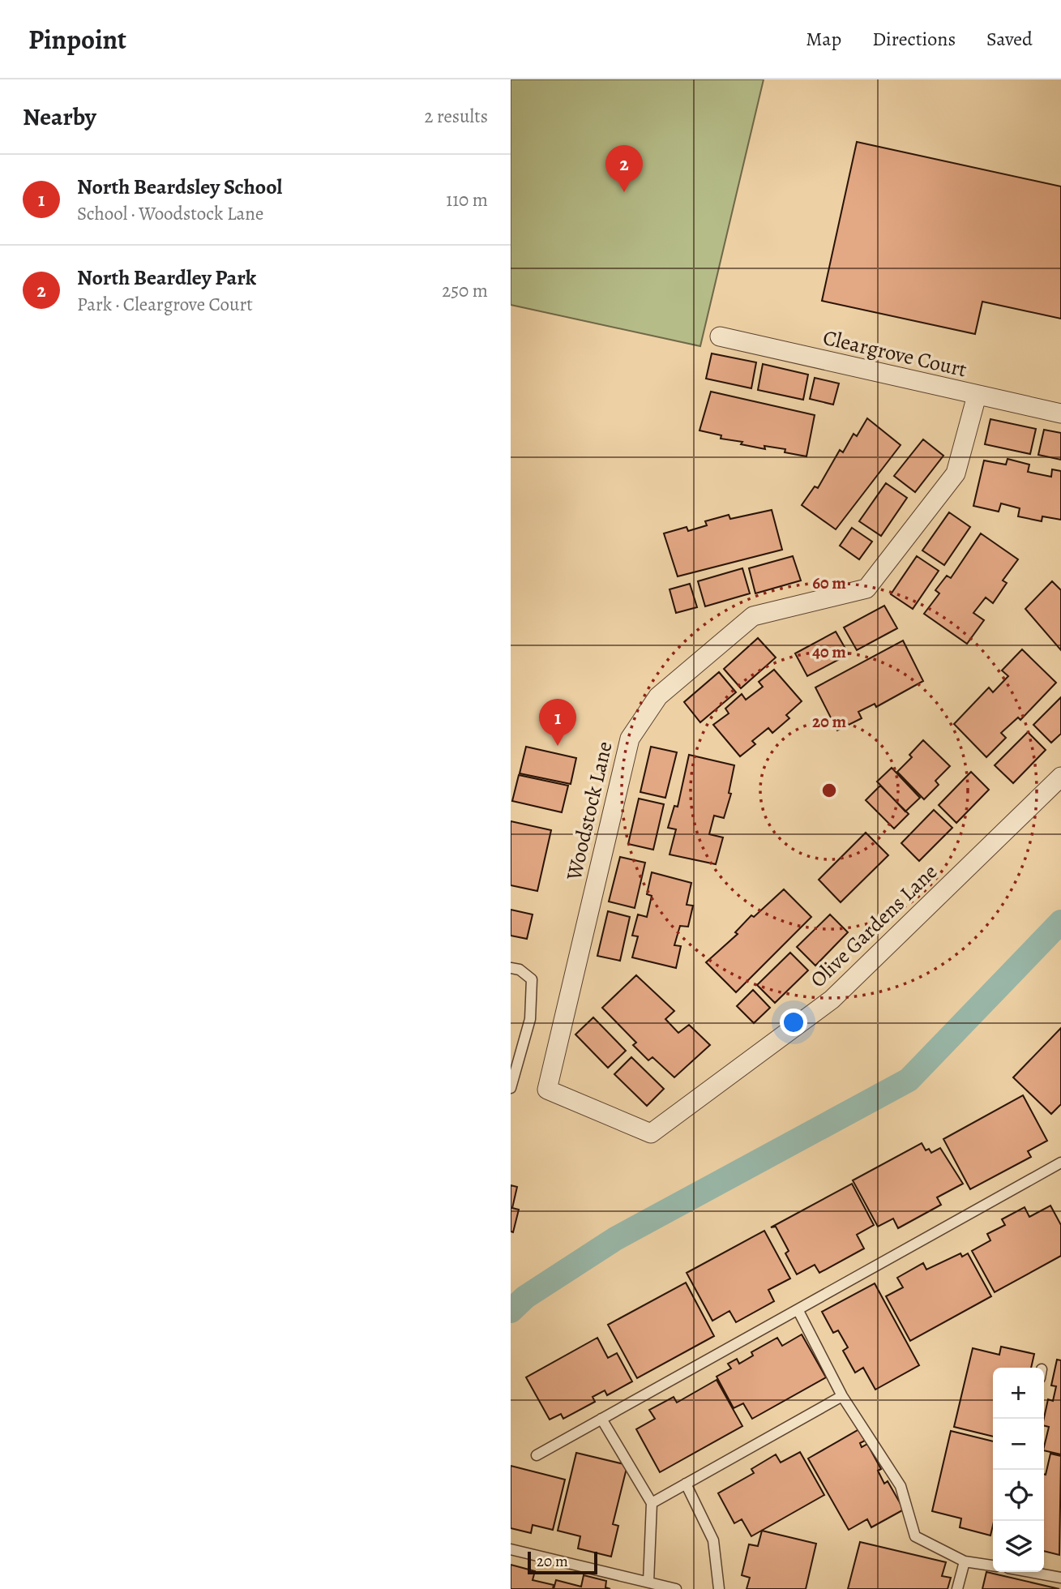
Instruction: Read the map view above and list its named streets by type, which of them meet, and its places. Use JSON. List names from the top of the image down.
{
  "streets": {
    "street": ["Cleargrove Court", "Woodstock Lane", "Olive Gardens Lane"]
  },
  "crossings": [
    ["Cleargrove Court", "Woodstock Lane"],
    ["Woodstock Lane", "Olive Gardens Lane"]
  ],
  "scale_bar": "20 m",
  "page": {
    "header": "Pinpoint",
    "nav": ["Map", "Directions", "Saved"],
    "heading": ["Nearby", "2 results"],
    "pins": ["2", "1"],
    "list": [
      {
        "mark": "1",
        "name": "North Beardsley School",
        "note": "School · Woodstock Lane",
        "value": "110 m"
      },
      {
        "mark": "2",
        "name": "North Beardley Park",
        "note": "Park · Cleargrove Court",
        "value": "250 m"
      }
    ],
    "map_buttons": ["+", "−"],
    "scale": "20 m"
  },
  "rings": ["60 m", "40 m", "20 m"]
}
